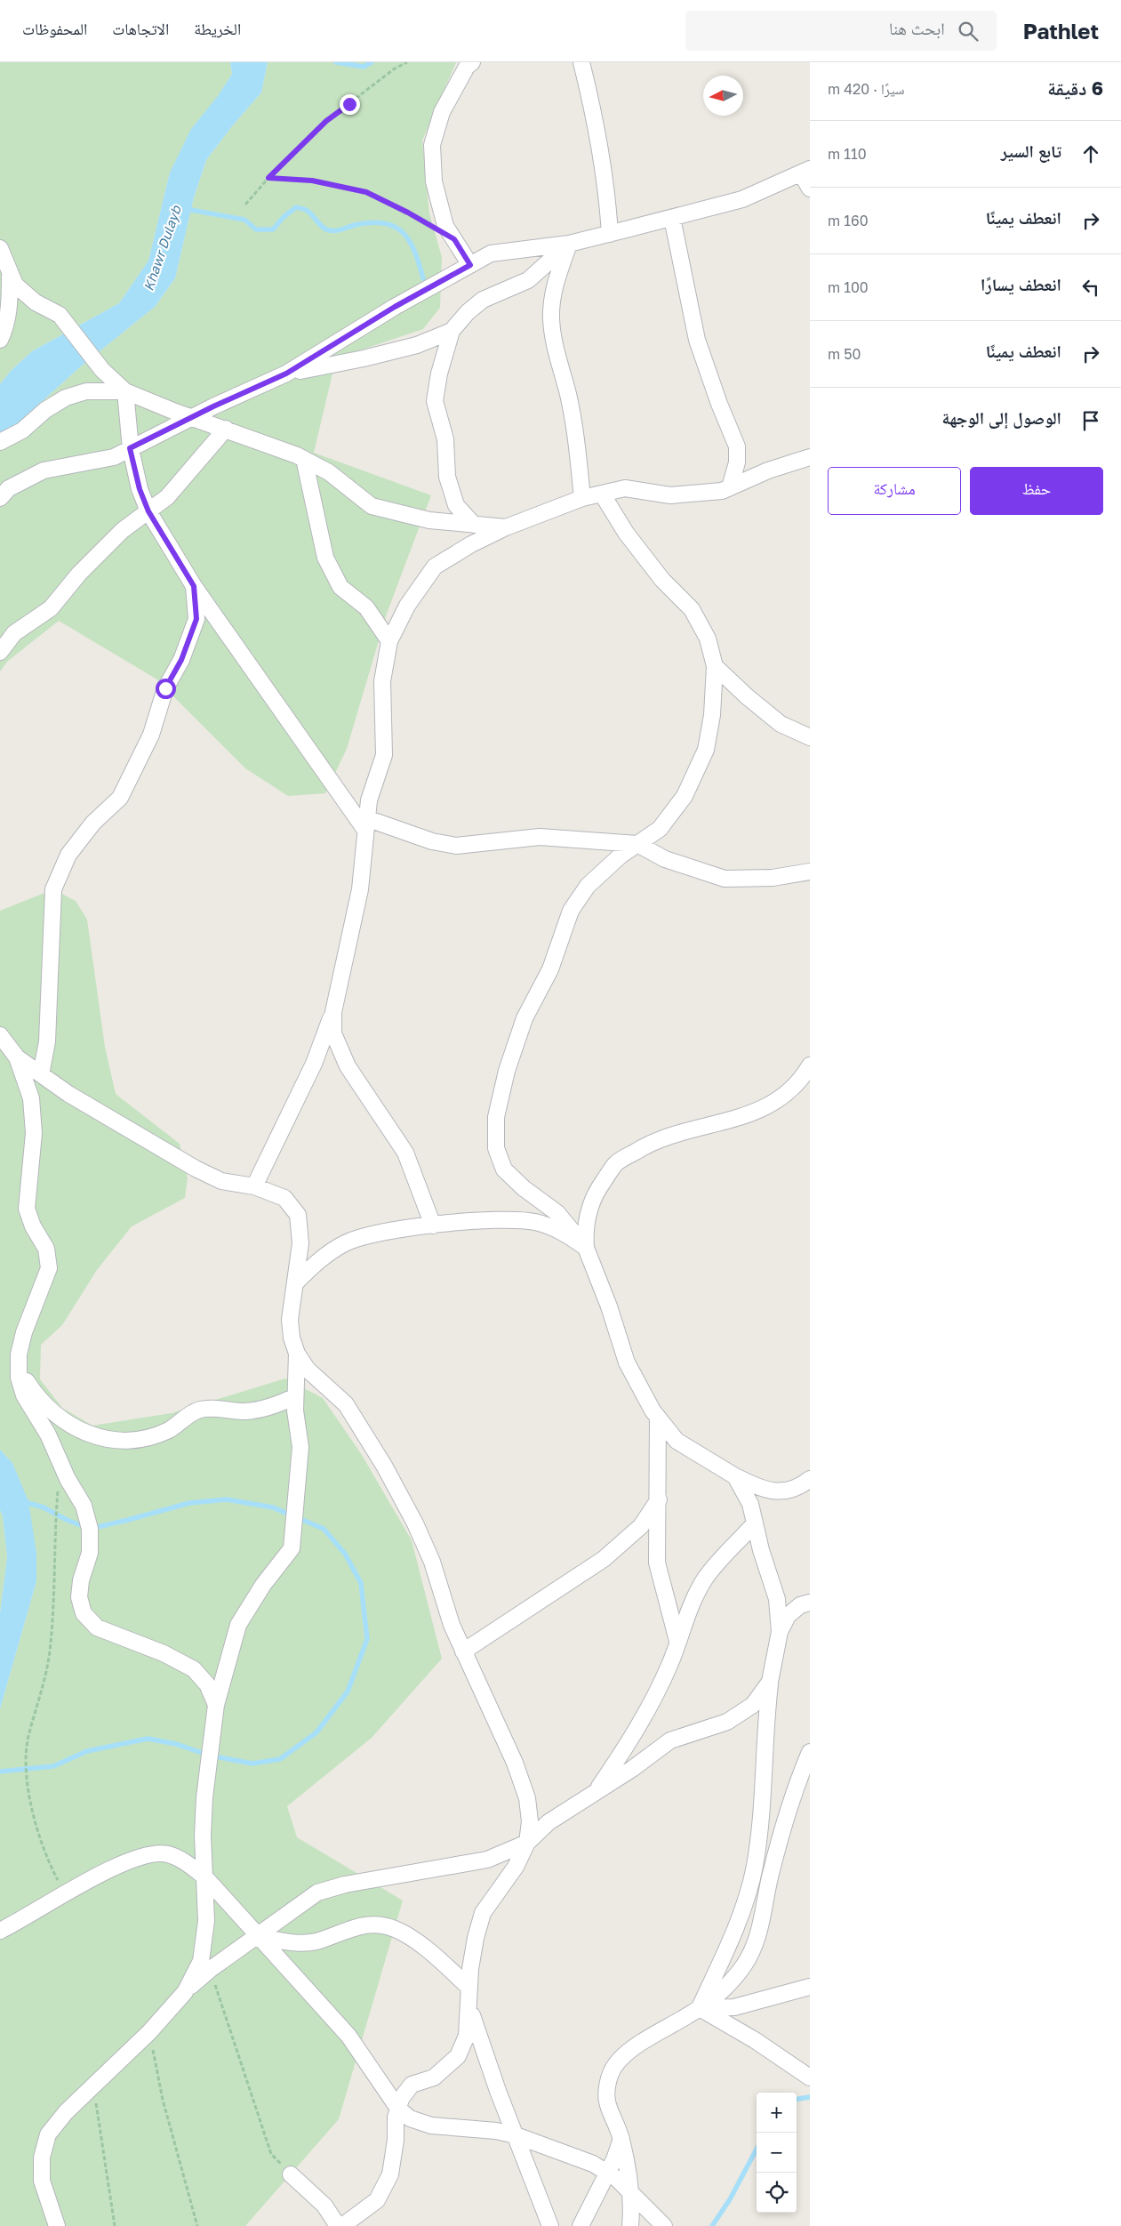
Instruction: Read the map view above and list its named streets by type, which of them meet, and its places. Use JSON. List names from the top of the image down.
{
  "water": ["Khawr Dulayb"],
  "north": "left",
  "page": {
    "header": "Pathlet",
    "search": "ابحث هنا",
    "nav": ["الخريطة", "الاتجاهات", "المحفوظات"],
    "heading": ["6 دقيقة", "سيرًا · 420 m"],
    "list": [
      ["تابع السير", "110 m"],
      ["انعطف يمينًا", "160 m"],
      ["انعطف يسارًا", "100 m"],
      ["انعطف يمينًا", "50 m"],
      "الوصول إلى الوجهة"
    ],
    "buttons": ["حفظ", "مشاركة"],
    "map_buttons": ["+", "−"]
  }
}
